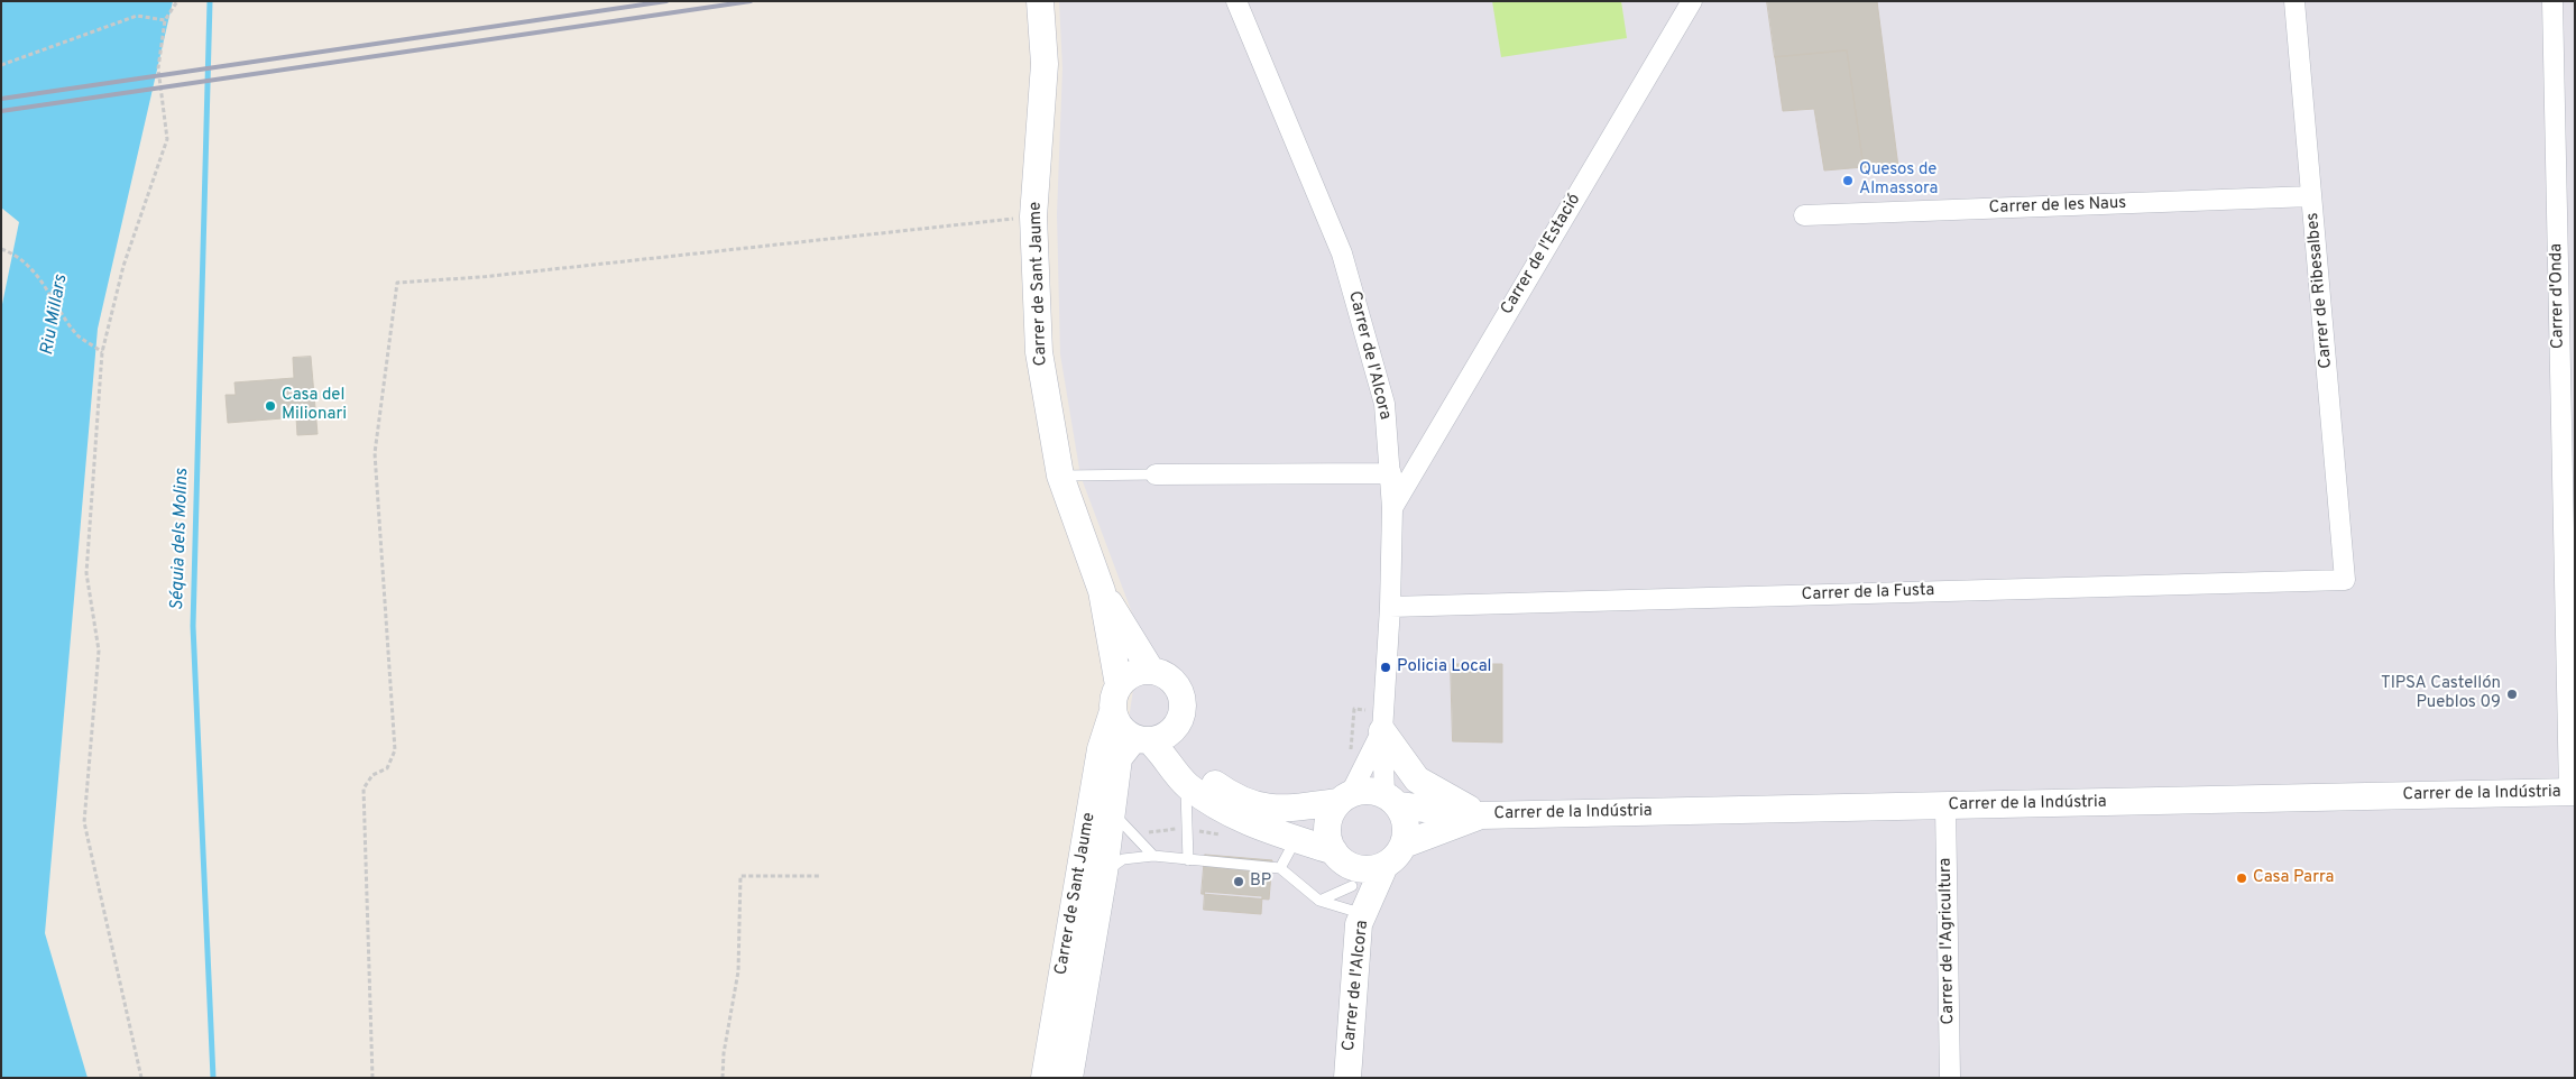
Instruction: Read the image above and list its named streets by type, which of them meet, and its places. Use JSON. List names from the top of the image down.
{
  "streets": {
    "street": [
      "Carrer de les Naus",
      "Carrer de l'Estació",
      "Carrer de Sant Jaume",
      "Carrer de Ribesalbes",
      "Carrer d'Onda",
      "Carrer de l'Alcora",
      "Carrer de la Fusta",
      "Carrer de la Indústria",
      "Carrer de l'Agricultura"
    ]
  },
  "crossings": [
    ["Carrer de les Naus", "Carrer de Ribesalbes"],
    ["Carrer de l'Estació", "Carrer de l'Alcora"],
    ["Carrer de Ribesalbes", "Carrer de la Fusta"],
    ["Carrer d'Onda", "Carrer de la Indústria"],
    ["Carrer de l'Alcora", "Carrer de la Fusta"],
    ["Carrer de l'Alcora", "Carrer de la Indústria"],
    ["Carrer de la Indústria", "Carrer de l'Agricultura"]
  ],
  "water": ["Riu Millars", "Séquia dels Molins"],
  "places": [
    "Quesos de Almassora",
    "Casa del Milionari",
    "Policia Local",
    "TIPSA Castellón Pueblos 09",
    "Casa Parra",
    "BP"
  ]
}
